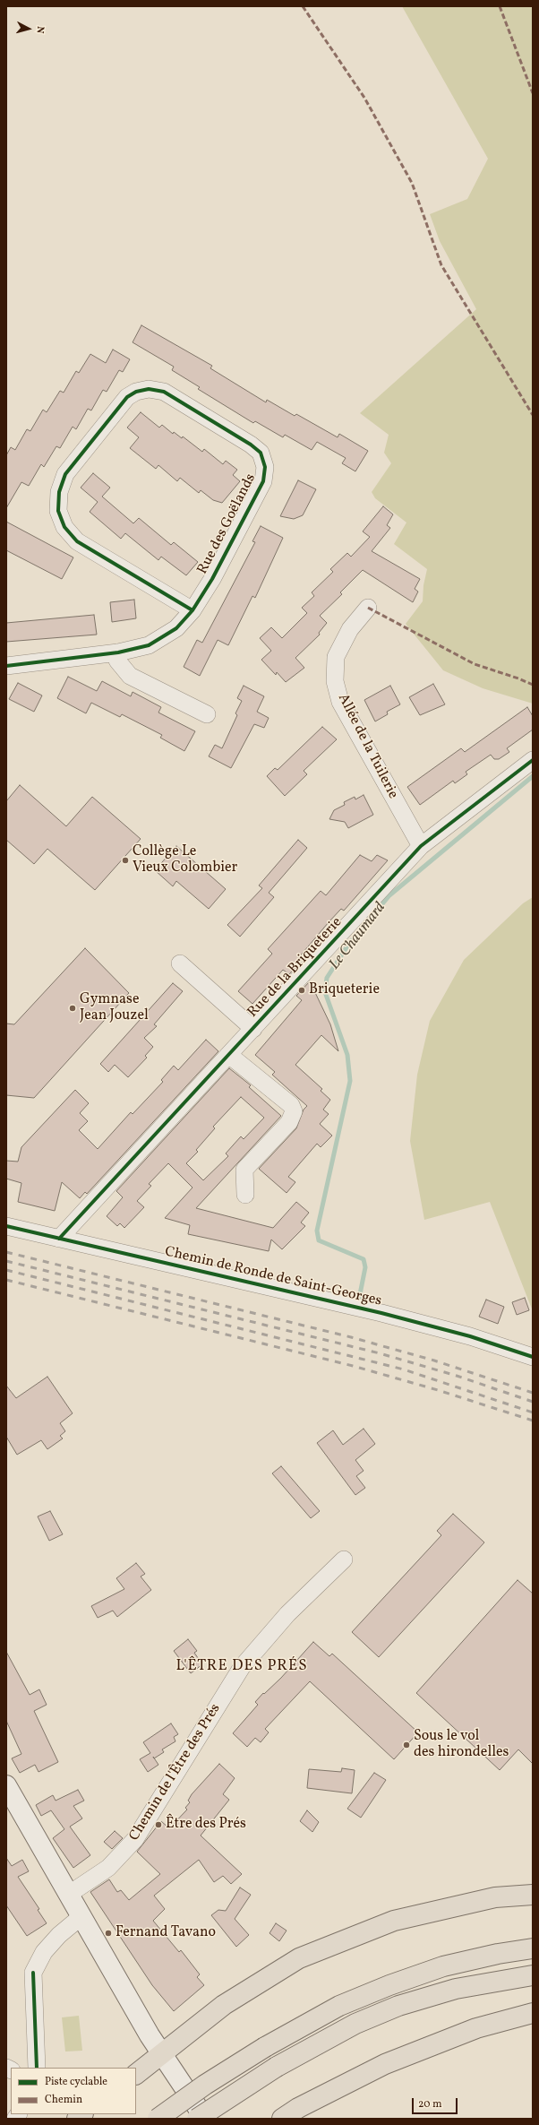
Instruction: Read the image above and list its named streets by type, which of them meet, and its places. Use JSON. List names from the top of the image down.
{
  "streets": {
    "street": [
      "Rue des Goëlands",
      "Allée de la Tuilerie",
      "Rue de la Briqueterie",
      "Chemin de Ronde de Saint-Georges",
      "Chemin de l'Être des Prés"
    ]
  },
  "crossings": [
    ["Allée de la Tuilerie", "Rue de la Briqueterie"],
    ["Rue de la Briqueterie", "Chemin de Ronde de Saint-Georges"]
  ],
  "districts": ["L'ÊTRE DES PRÉS"],
  "water": ["Le Chaumard"],
  "places": [
    "Collège Le Vieux Colombier",
    "Briqueterie",
    "Gymnase Jean Jouzel",
    "Sous le vol des hirondelles",
    "Être des Prés",
    "Fernand Tavano"
  ],
  "legend": ["Piste cyclable", "Chemin"],
  "scale_bar": "20 m",
  "north": "right"
}
